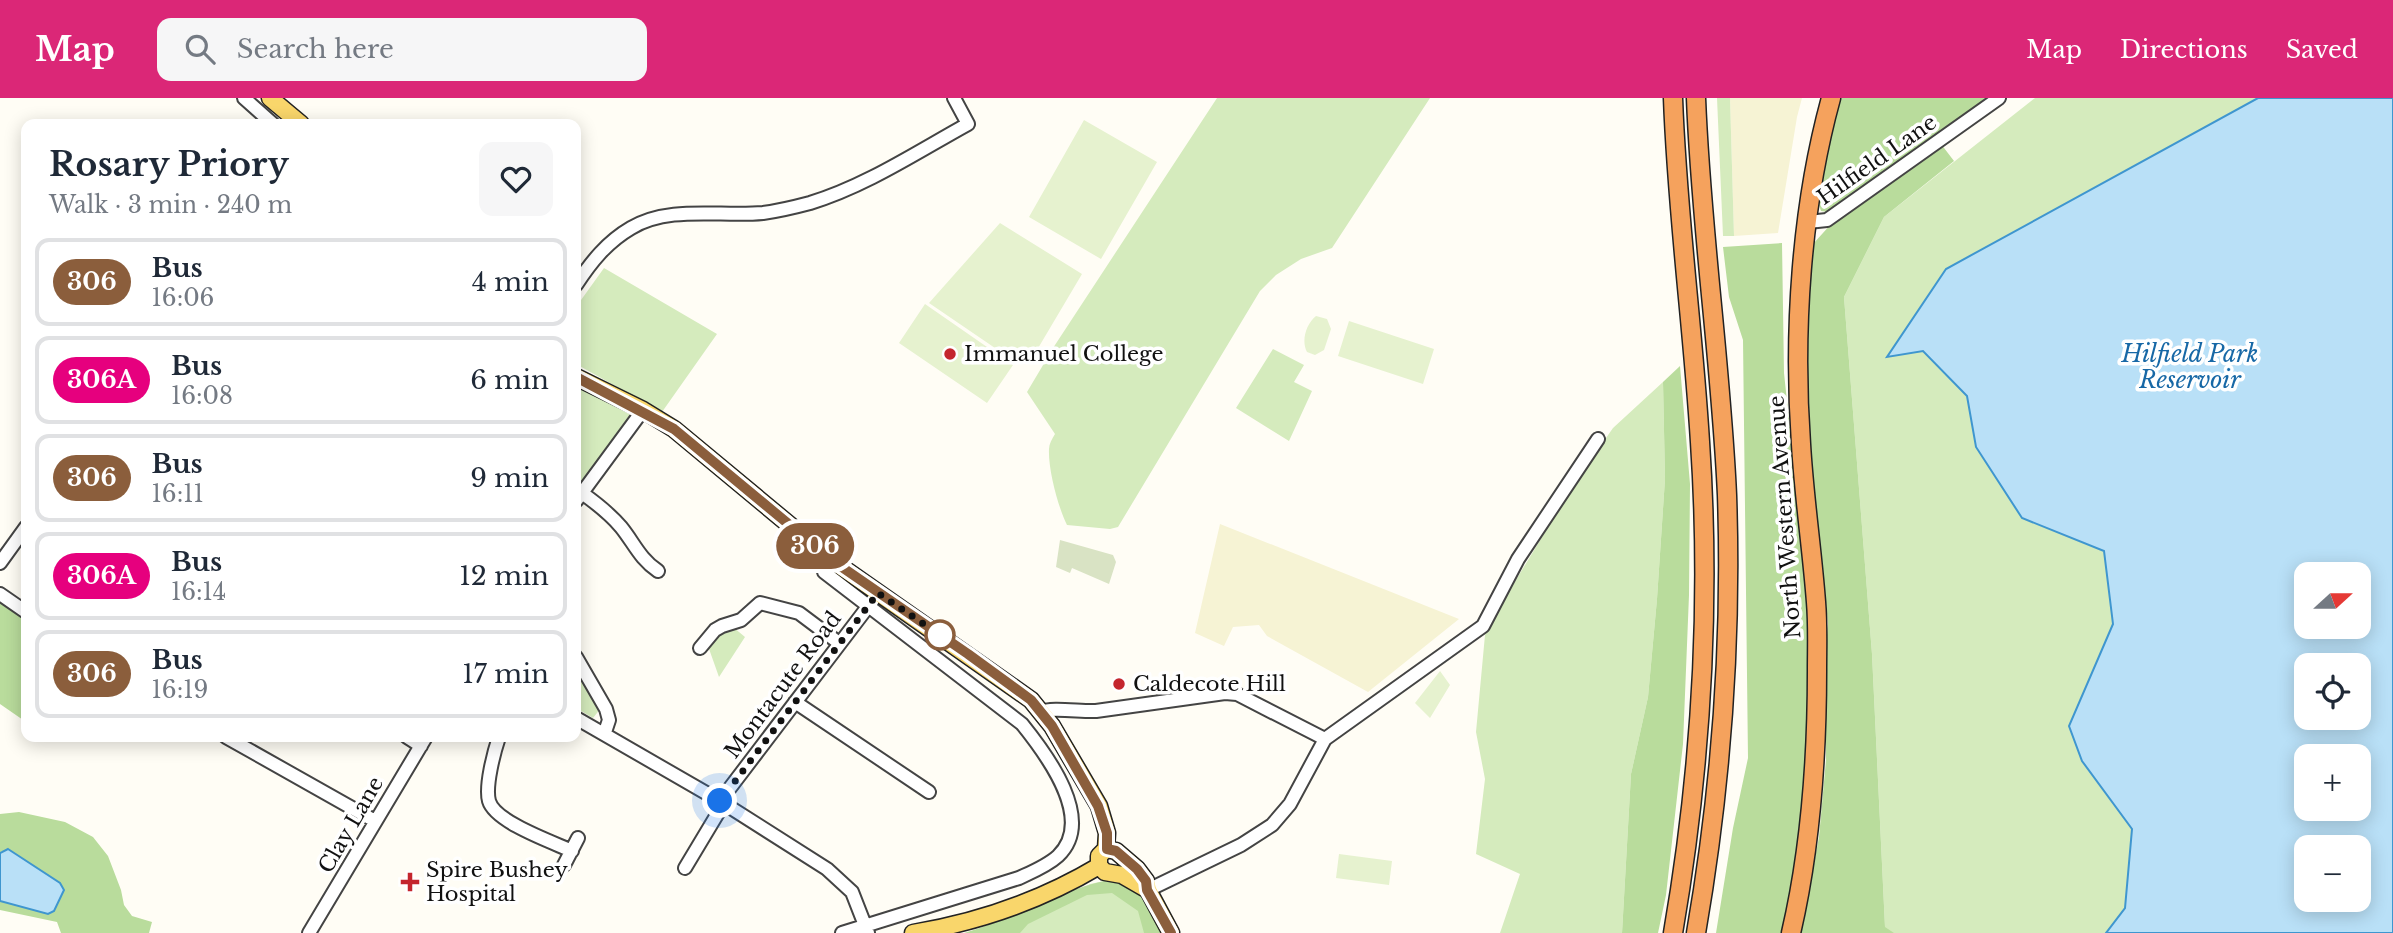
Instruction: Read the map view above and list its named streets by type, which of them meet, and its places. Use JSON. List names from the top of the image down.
{
  "streets": {
    "highway": ["North Western Avenue"],
    "street": ["Hilfield Lane", "Montacute Road", "Clay Lane"]
  },
  "crossings": [
    ["Hilfield Lane", "North Western Avenue"]
  ],
  "water": ["Hilfield Park Reservoir"],
  "places": {
    "other": ["Immanuel College", "Caldecote Hill"],
    "health": ["Spire Bushey Hospital"]
  },
  "lines": ["bus line 306"],
  "north": "right",
  "page": {
    "header": "Map",
    "search": "Search here",
    "nav": ["Map", "Directions", "Saved"],
    "on_map": "306",
    "heading": ["Rosary Priory", "Walk · 3 min · 240 m"],
    "list": [
      {
        "mark": "306",
        "name": "Bus",
        "note": "16:06",
        "value": "4 min"
      },
      {
        "mark": "306A",
        "name": "Bus",
        "note": "16:08",
        "value": "6 min"
      },
      {
        "mark": "306",
        "name": "Bus",
        "note": "16:11",
        "value": "9 min"
      },
      {
        "mark": "306A",
        "name": "Bus",
        "note": "16:14",
        "value": "12 min"
      },
      {
        "mark": "306",
        "name": "Bus",
        "note": "16:19",
        "value": "17 min"
      }
    ],
    "map_buttons": ["+", "−"]
  }
}
